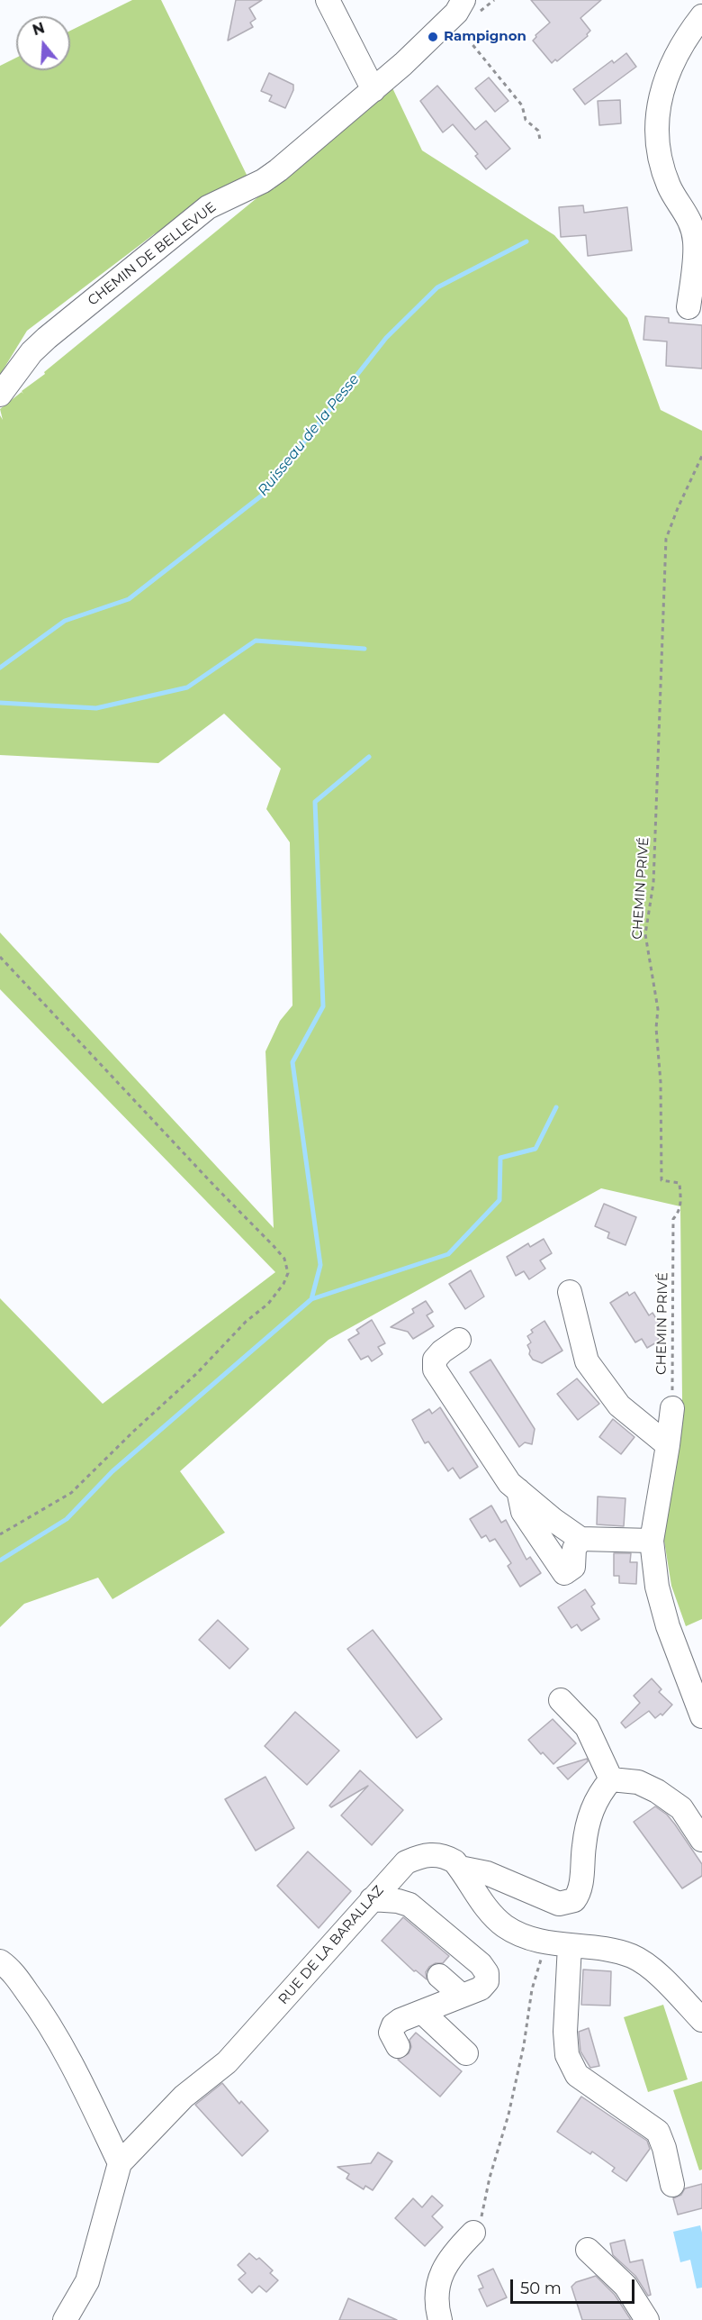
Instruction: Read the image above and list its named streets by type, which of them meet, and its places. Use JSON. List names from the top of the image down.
{
  "streets": {
    "street": ["CHEMIN DE BELLEVUE", "RUE DE LA BARALLAZ"],
    "path": ["CHEMIN PRIVÉ"]
  },
  "water": ["Ruisseau de la Pesse"],
  "places": ["Rampignon"],
  "scale_bar": "50 m",
  "north": "top"
}
